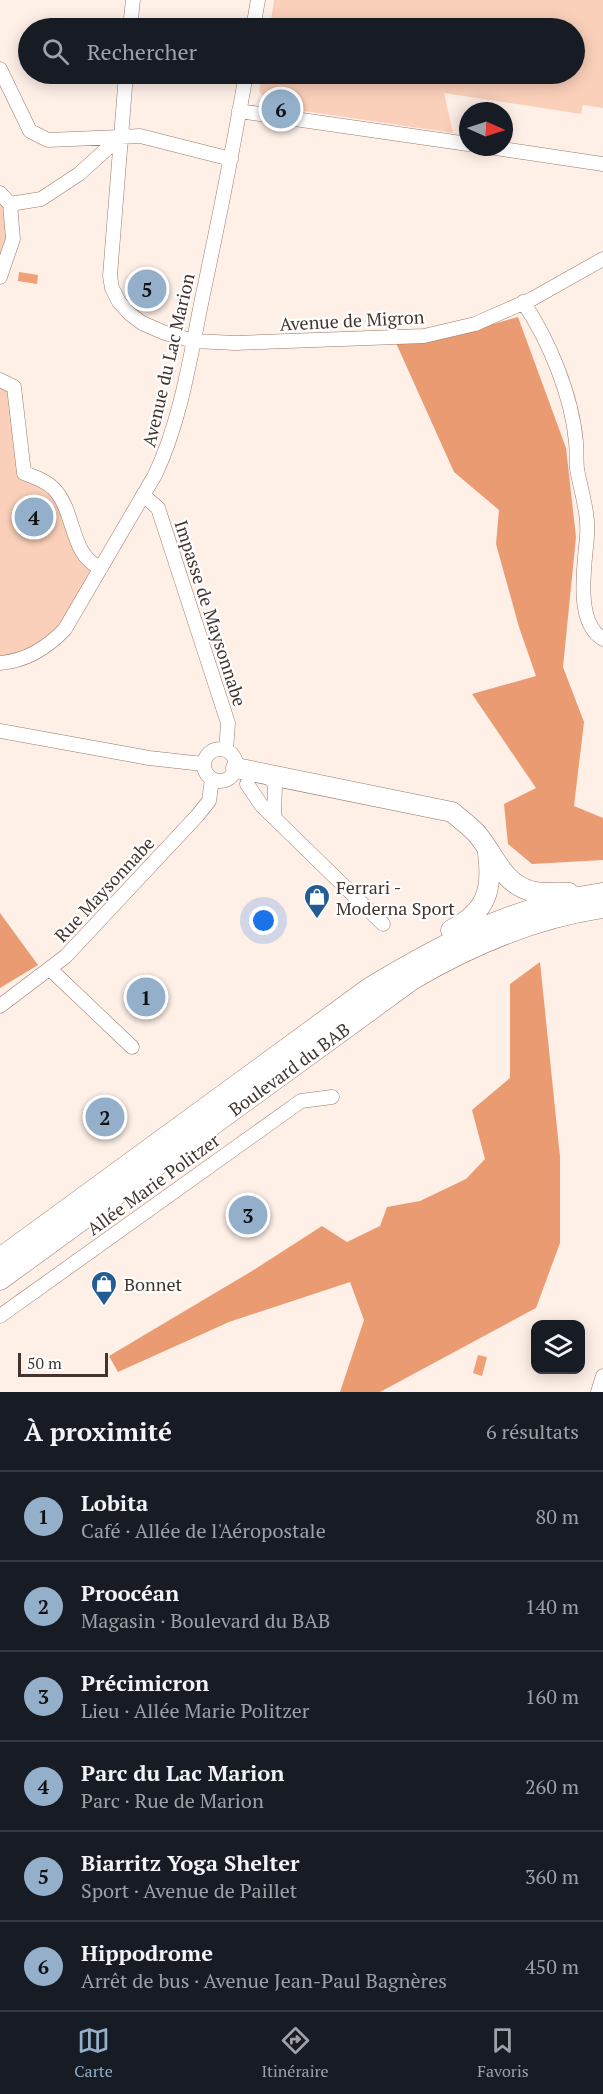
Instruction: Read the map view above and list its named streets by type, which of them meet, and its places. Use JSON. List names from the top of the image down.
{
  "streets": {
    "main road": ["Boulevard du BAB"],
    "street": [
      "Avenue de Migron",
      "Avenue du Lac Marion",
      "Impasse de Maysonnabe",
      "Rue Maysonnabe",
      "Allée Marie Politzer"
    ]
  },
  "crossings": [
    ["Avenue de Migron", "Avenue du Lac Marion"],
    ["Avenue du Lac Marion", "Impasse de Maysonnabe"],
    ["Impasse de Maysonnabe", "Rue Maysonnabe"]
  ],
  "places": {
    "shop": ["Ferrari - Moderna Sport", "Bonnet"]
  },
  "scale_bar": "50 m",
  "north": "right",
  "page": {
    "search": "Rechercher",
    "pins": [
      "6",
      "5",
      "4",
      "1",
      "2",
      "3"
    ],
    "scale": "50 m",
    "heading": ["À proximité", "6 résultats"],
    "list": [
      {
        "mark": "1",
        "name": "Lobita",
        "note": "Café · Allée de l'Aéropostale",
        "value": "80 m"
      },
      {
        "mark": "2",
        "name": "Proocéan",
        "note": "Magasin · Boulevard du BAB",
        "value": "140 m"
      },
      {
        "mark": "3",
        "name": "Précimicron",
        "note": "Lieu · Allée Marie Politzer",
        "value": "160 m"
      },
      {
        "mark": "4",
        "name": "Parc du Lac Marion",
        "note": "Parc · Rue de Marion",
        "value": "260 m"
      },
      {
        "mark": "5",
        "name": "Biarritz Yoga Shelter",
        "note": "Sport · Avenue de Paillet",
        "value": "360 m"
      },
      {
        "mark": "6",
        "name": "Hippodrome",
        "note": "Arrêt de bus · Avenue Jean-Paul Bagnères",
        "value": "450 m"
      }
    ],
    "nav": ["Carte", "Itinéraire", "Favoris"]
  }
}
